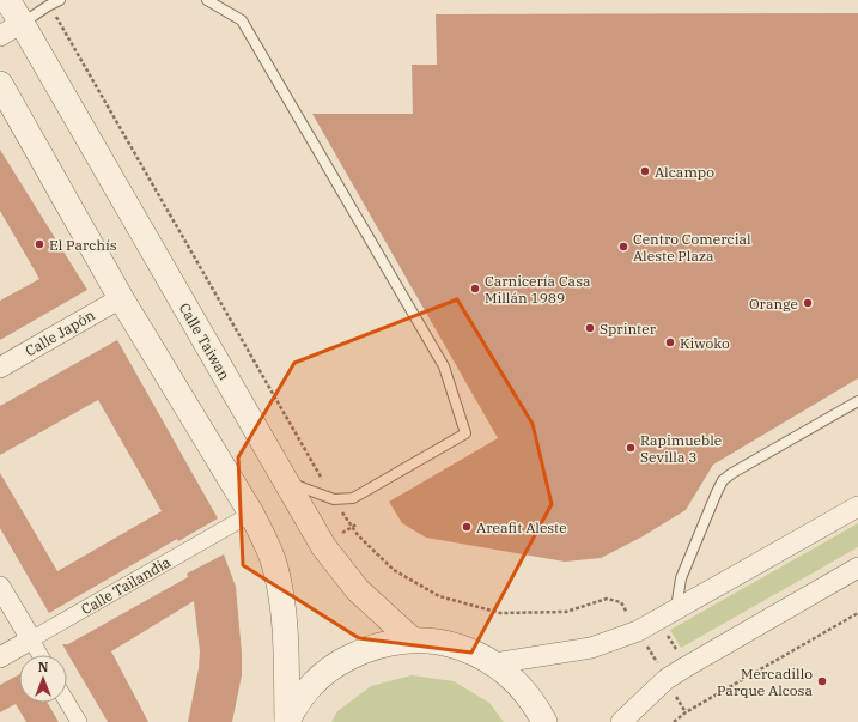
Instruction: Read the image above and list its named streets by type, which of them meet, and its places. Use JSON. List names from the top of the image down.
{
  "streets": {
    "street": ["Calle Japón", "Calle Taiwan", "Calle Tailandia"]
  },
  "places": [
    "Alcampo",
    "El Parchís",
    "Centro Comercial Aleste Plaza",
    "Carnicería Casa Millán 1989",
    "Orange",
    "Sprinter",
    "Kiwoko",
    "Rapimueble Sevilla 3",
    "Areafit Aleste",
    "Mercadillo Parque Alcosa"
  ],
  "north": "top"
}
